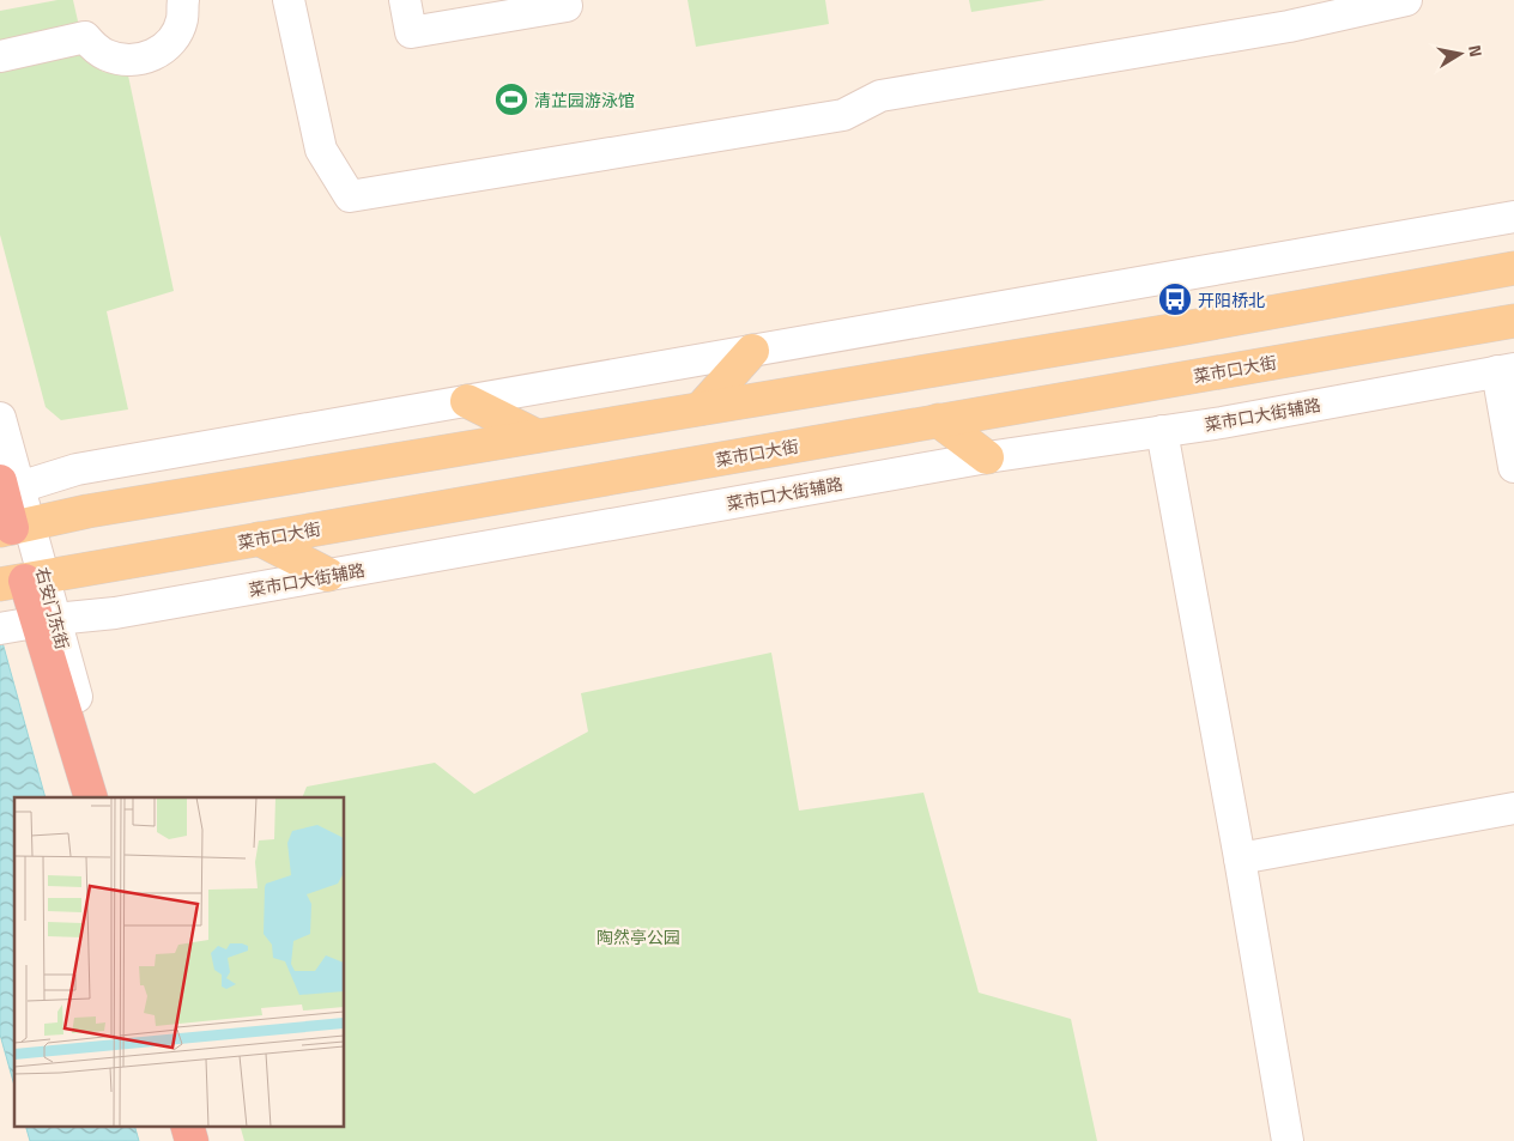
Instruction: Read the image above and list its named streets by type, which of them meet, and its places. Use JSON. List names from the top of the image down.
{
  "streets": {
    "main road": ["菜市口大街"],
    "street": ["菜市口大街辅路", "右安门东街"]
  },
  "crossings": [
    ["菜市口大街", "右安门东街"],
    ["菜市口大街辅路", "右安门东街"]
  ],
  "parks": ["陶然亭公园"],
  "places": {
    "sports": ["清芷园游泳馆"],
    "bus stop": ["开阳桥北"]
  },
  "north": "right"
}
